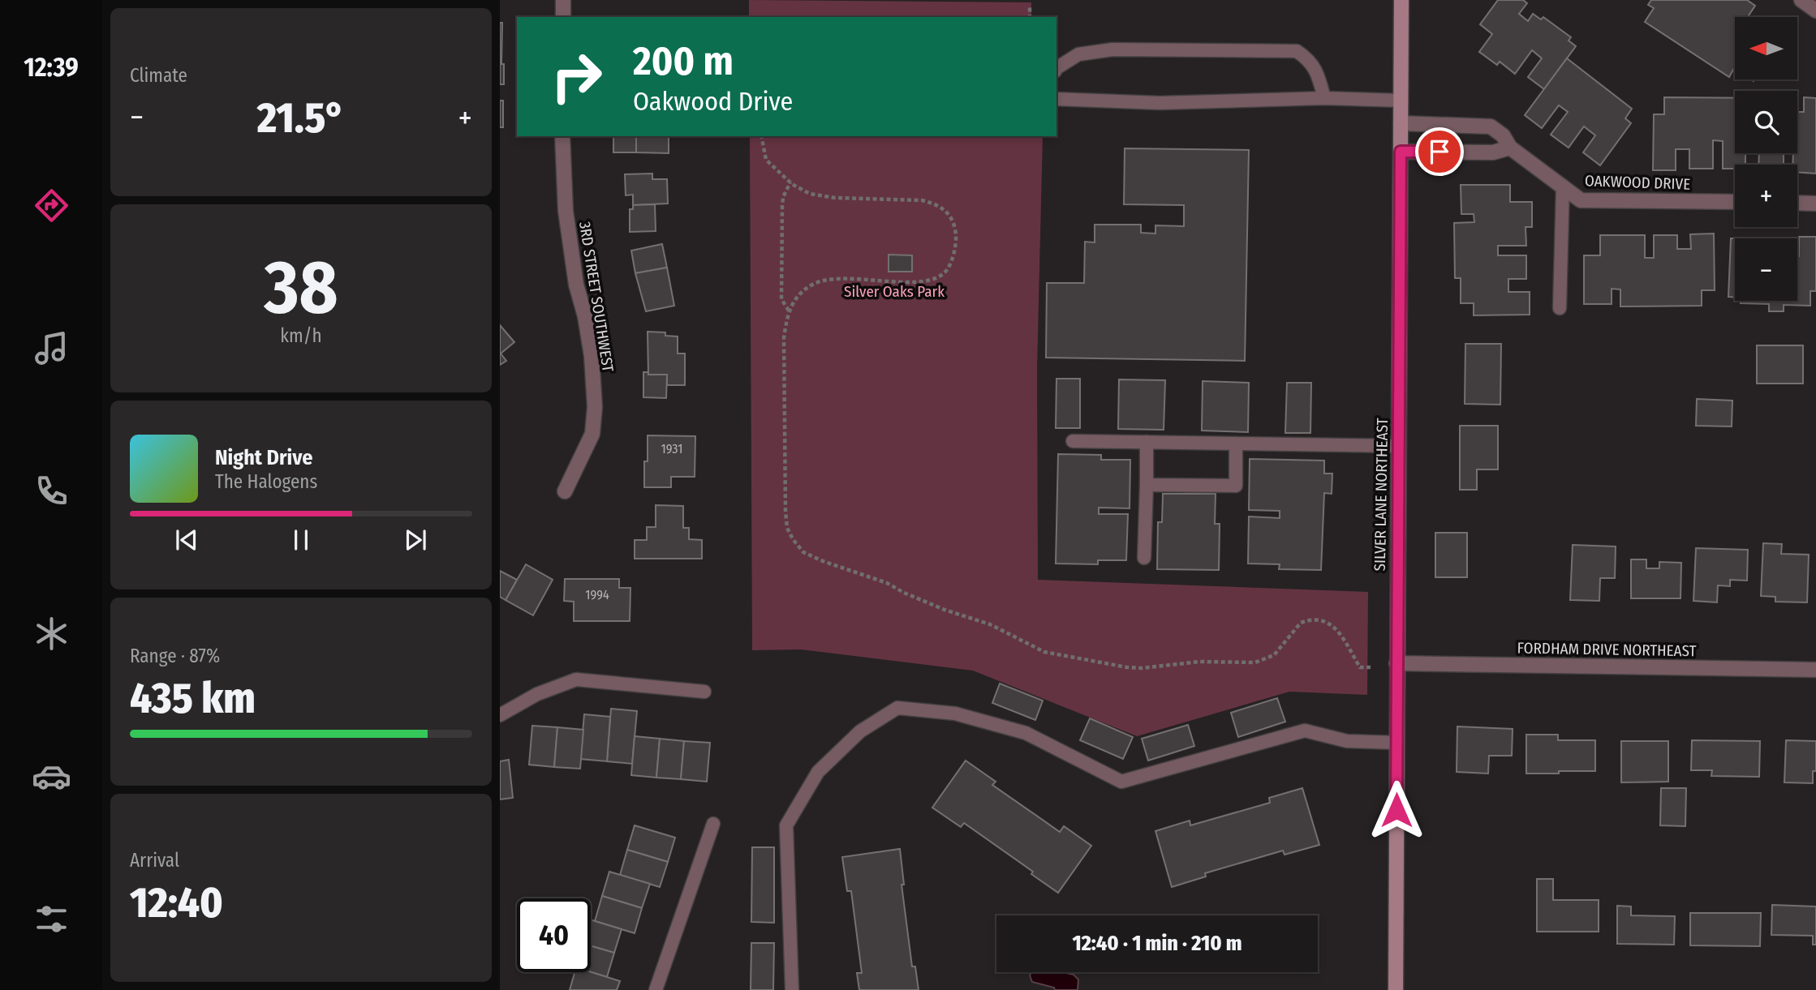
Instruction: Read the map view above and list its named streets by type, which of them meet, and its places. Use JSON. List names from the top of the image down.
{
  "streets": {
    "street": [
      "OAKWOOD DRIVE",
      "3RD STREET SOUTHWEST",
      "SILVER LANE NORTHEAST",
      "FORDHAM DRIVE NORTHEAST"
    ]
  },
  "crossings": [
    ["OAKWOOD DRIVE", "SILVER LANE NORTHEAST"],
    ["SILVER LANE NORTHEAST", "FORDHAM DRIVE NORTHEAST"]
  ],
  "parks": ["Silver Oaks Park"],
  "house_numbers": ["1931", "1994"],
  "north": "left",
  "page": {
    "tabs": "12:39",
    "tile": [
      "Climate",
      ["38", "km/h"],
      ["Range · 87%", "435 km"],
      ["Arrival", "12:40"]
    ],
    "map_buttons": ["+", "−"],
    "turn": ["200 m", "Oakwood Drive"],
    "heat": ["−", "21.5°", "+"],
    "song": ["Night Drive", "The Halogens"],
    "limit": "40",
    "trip": "12:40 · 1 min · 210 m"
  }
}
